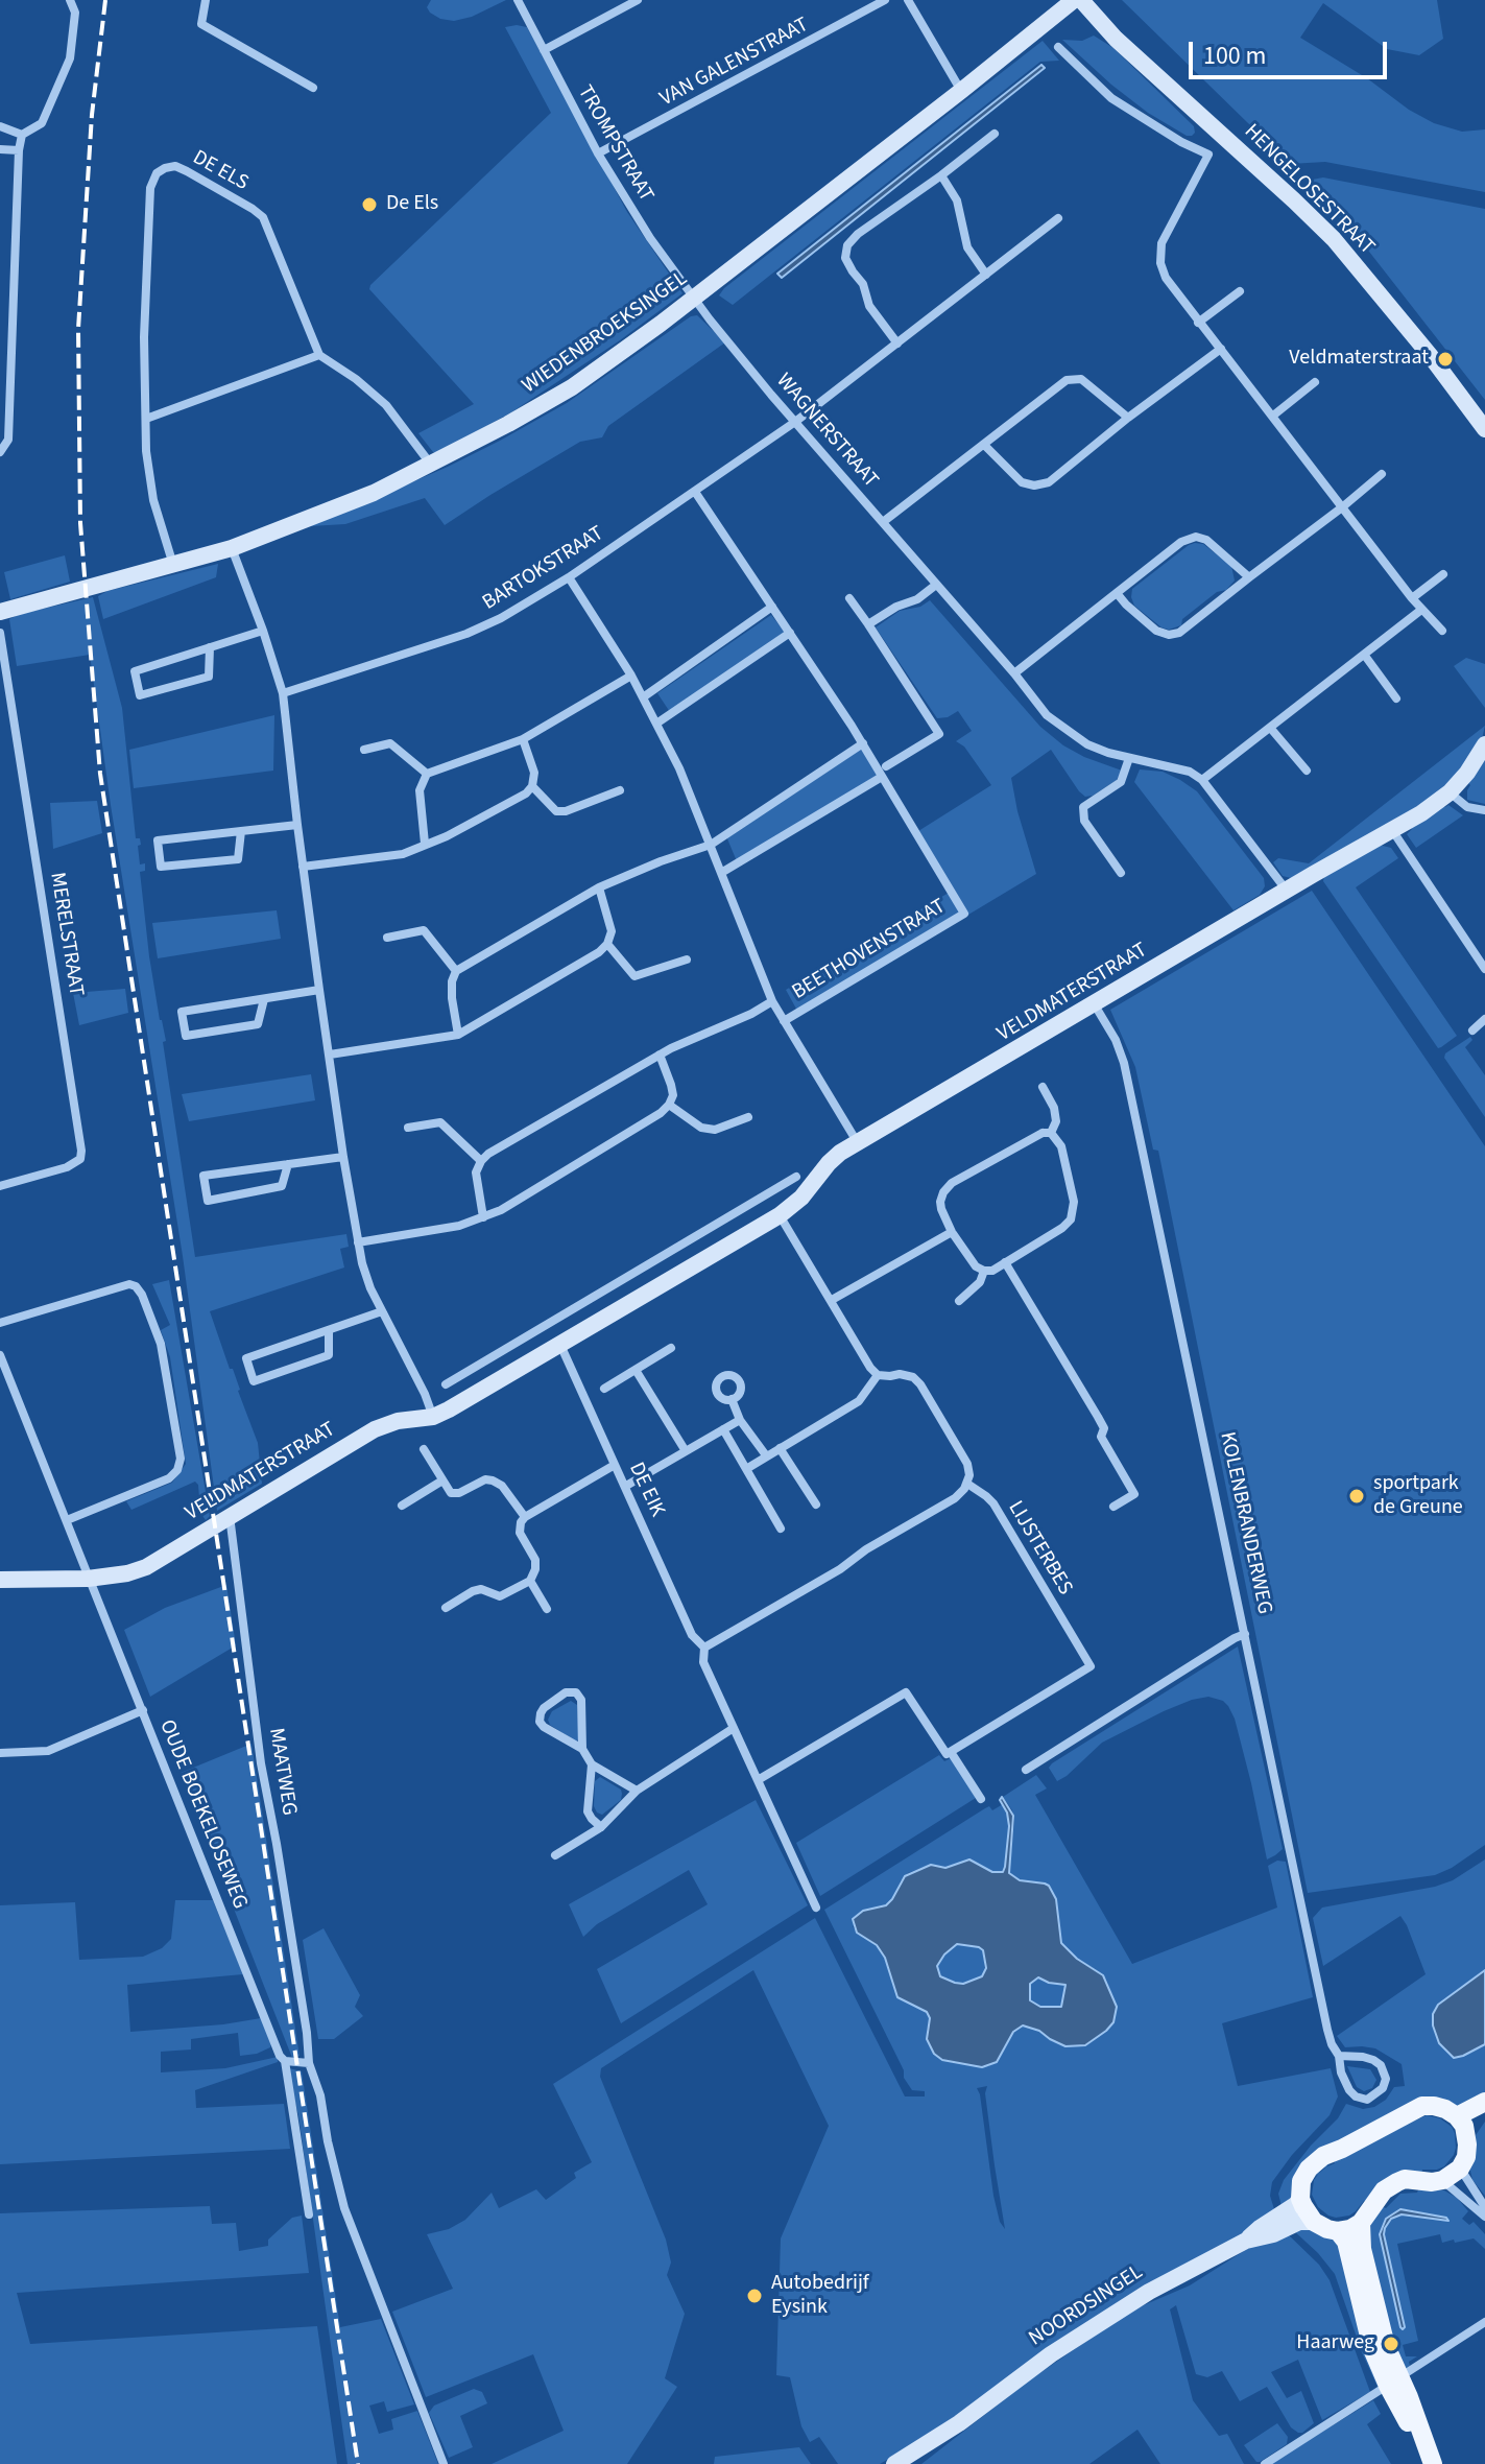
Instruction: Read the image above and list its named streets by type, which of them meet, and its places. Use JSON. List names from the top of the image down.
{
  "streets": {
    "street": [
      "VAN GALENSTRAAT",
      "TROMPSTRAAT",
      "DE ELS",
      "HENGELOSESTRAAT",
      "WIEDENBROEKSINGEL",
      "WAGNERSTRAAT",
      "BARTOKSTRAAT",
      "MERELSTRAAT",
      "BEETHOVENSTRAAT",
      "VELDMATERSTRAAT",
      "DE EIK",
      "KOLENBRANDERWEG",
      "LIJSTERBES",
      "MAATWEG",
      "OUDE BOEKELOSEWEG",
      "NOORDSINGEL"
    ]
  },
  "crossings": [
    ["VAN GALENSTRAAT", "TROMPSTRAAT"],
    ["TROMPSTRAAT", "WIEDENBROEKSINGEL"],
    ["TROMPSTRAAT", "WAGNERSTRAAT"],
    ["DE ELS", "WIEDENBROEKSINGEL"],
    ["WIEDENBROEKSINGEL", "WAGNERSTRAAT"],
    ["WAGNERSTRAAT", "BARTOKSTRAAT"],
    ["BARTOKSTRAAT", "BEETHOVENSTRAAT"],
    ["BEETHOVENSTRAAT", "VELDMATERSTRAAT"],
    ["VELDMATERSTRAAT", "DE EIK"],
    ["VELDMATERSTRAAT", "KOLENBRANDERWEG"],
    ["VELDMATERSTRAAT", "MAATWEG"],
    ["VELDMATERSTRAAT", "OUDE BOEKELOSEWEG"]
  ],
  "places": [
    "De Els",
    "Veldmaterstraat",
    "sportpark de Greune",
    "Autobedrijf Eysink",
    "Haarweg"
  ],
  "scale_bar": "100 m"
}
